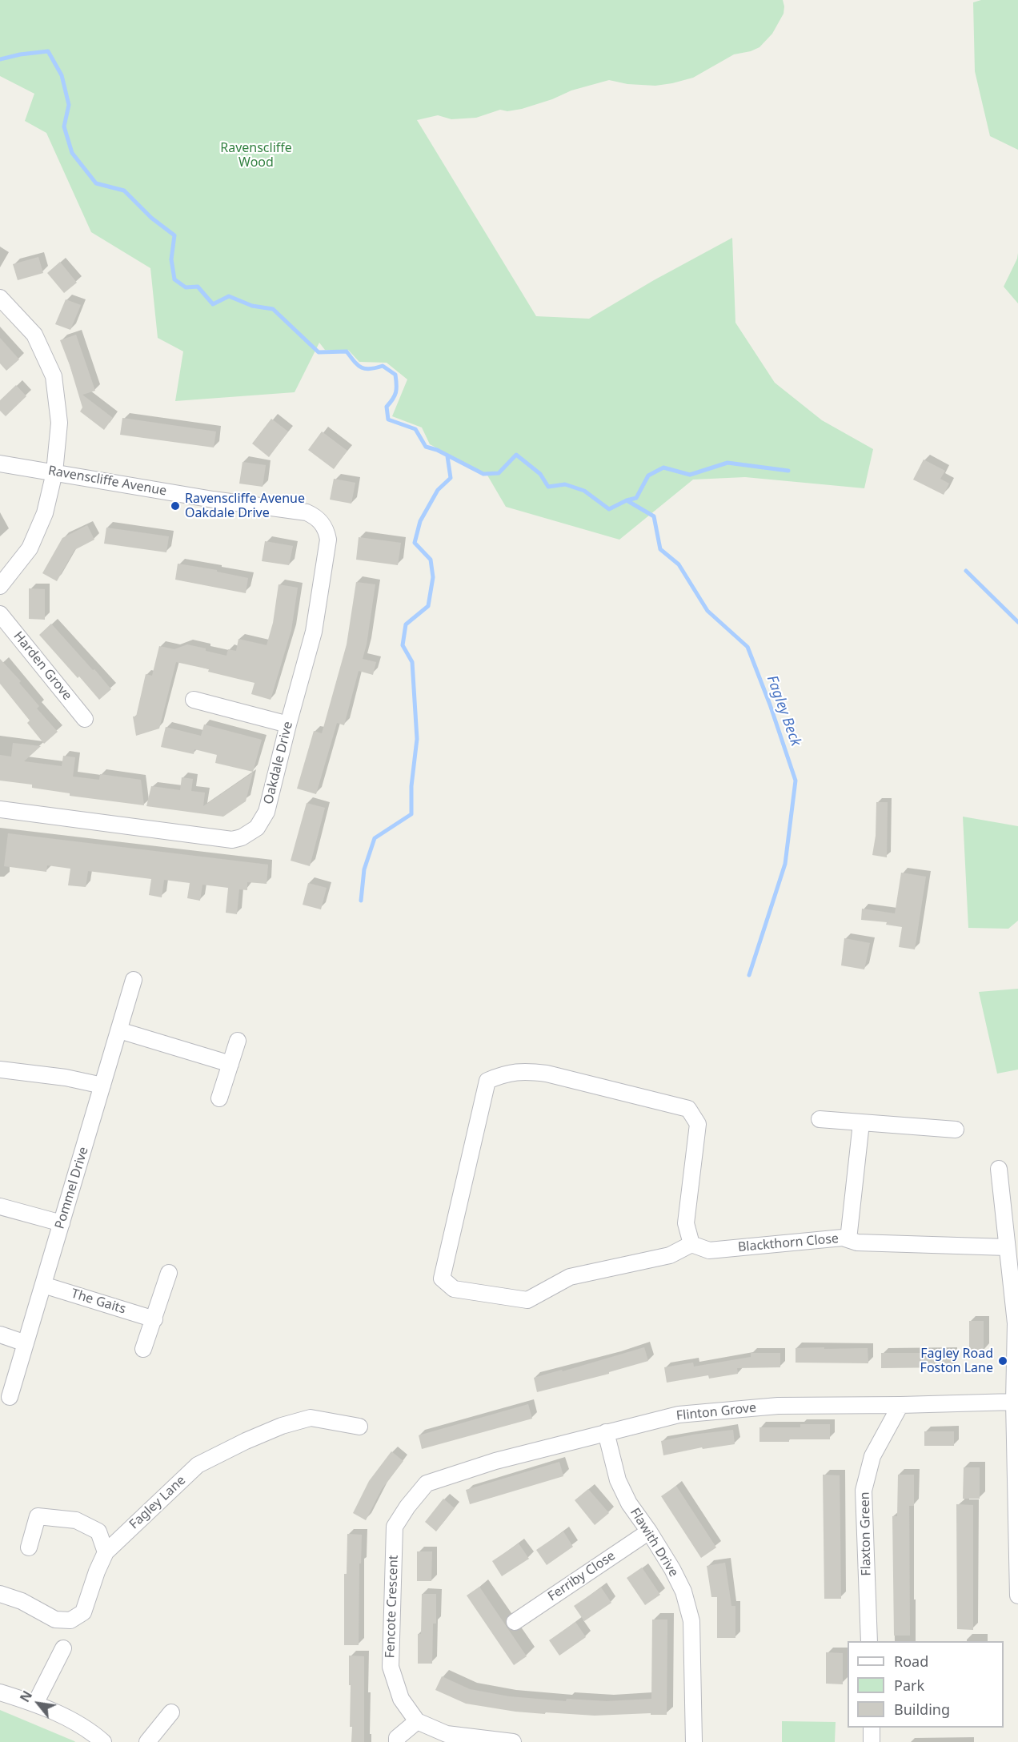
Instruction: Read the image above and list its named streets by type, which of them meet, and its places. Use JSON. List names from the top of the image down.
{
  "streets": {
    "street": [
      "Ravenscliffe Avenue",
      "Harden Grove",
      "Oakdale Drive",
      "Pommel Drive",
      "Blackthorn Close",
      "The Gaits",
      "Flinton Grove",
      "Fagley Lane",
      "Flaxton Green",
      "Flawith Drive",
      "Ferriby Close",
      "Fencote Crescent"
    ]
  },
  "crossings": [
    ["Ravenscliffe Avenue", "Oakdale Drive"],
    ["Pommel Drive", "The Gaits"],
    ["Flinton Grove", "Flaxton Green"],
    ["Flinton Grove", "Flawith Drive"],
    ["Flinton Grove", "Fencote Crescent"],
    ["Flawith Drive", "Ferriby Close"]
  ],
  "water": ["Fagley Beck"],
  "parks": ["Ravenscliffe Wood"],
  "places": ["Ravenscliffe Avenue Oakdale Drive", "Fagley Road Foston Lane"],
  "legend": ["Road", "Park", "Building"],
  "north": "top left"
}
